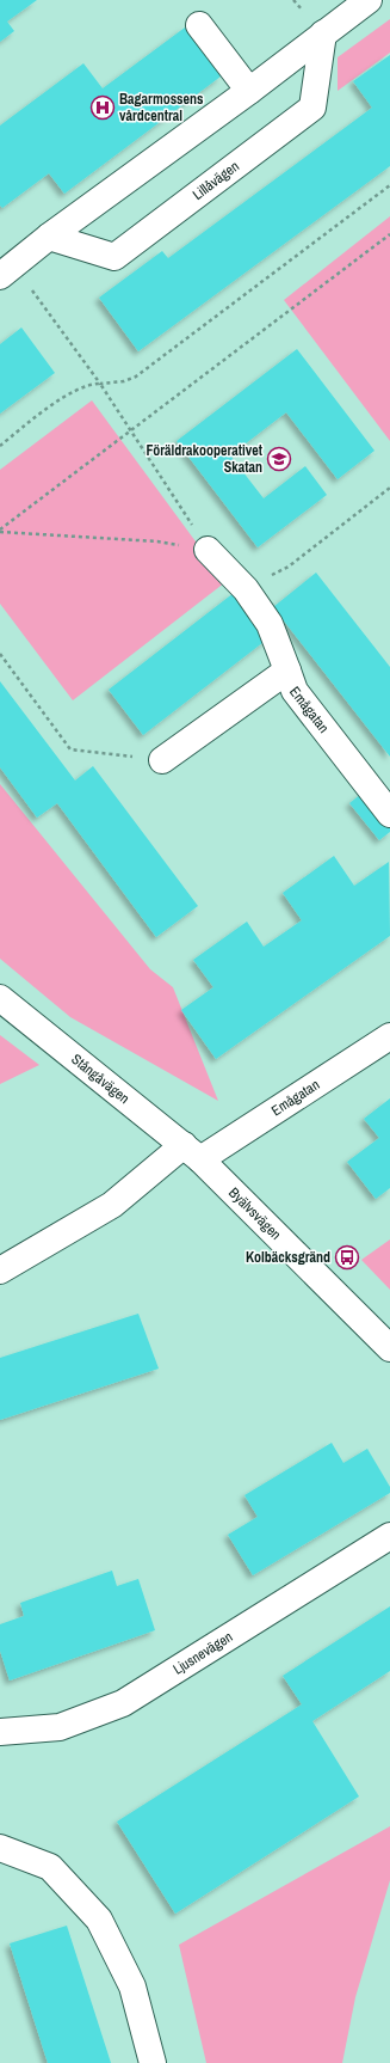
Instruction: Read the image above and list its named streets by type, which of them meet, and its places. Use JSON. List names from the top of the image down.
{
  "streets": {
    "street": [
      "Lillåvägen",
      "Emågatan",
      "Stångåvägen",
      "Byälvsvägen",
      "Ljusnevägen"
    ]
  },
  "crossings": [
    ["Emågatan", "Stångåvägen"],
    ["Emågatan", "Byälvsvägen"],
    ["Stångåvägen", "Byälvsvägen"]
  ],
  "places": {
    "hospital": ["Bagarmossens vårdcentral"],
    "school or university": ["Föräldrakooperativet Skatan"],
    "bus stop": ["Kolbäcksgränd"]
  }
}
